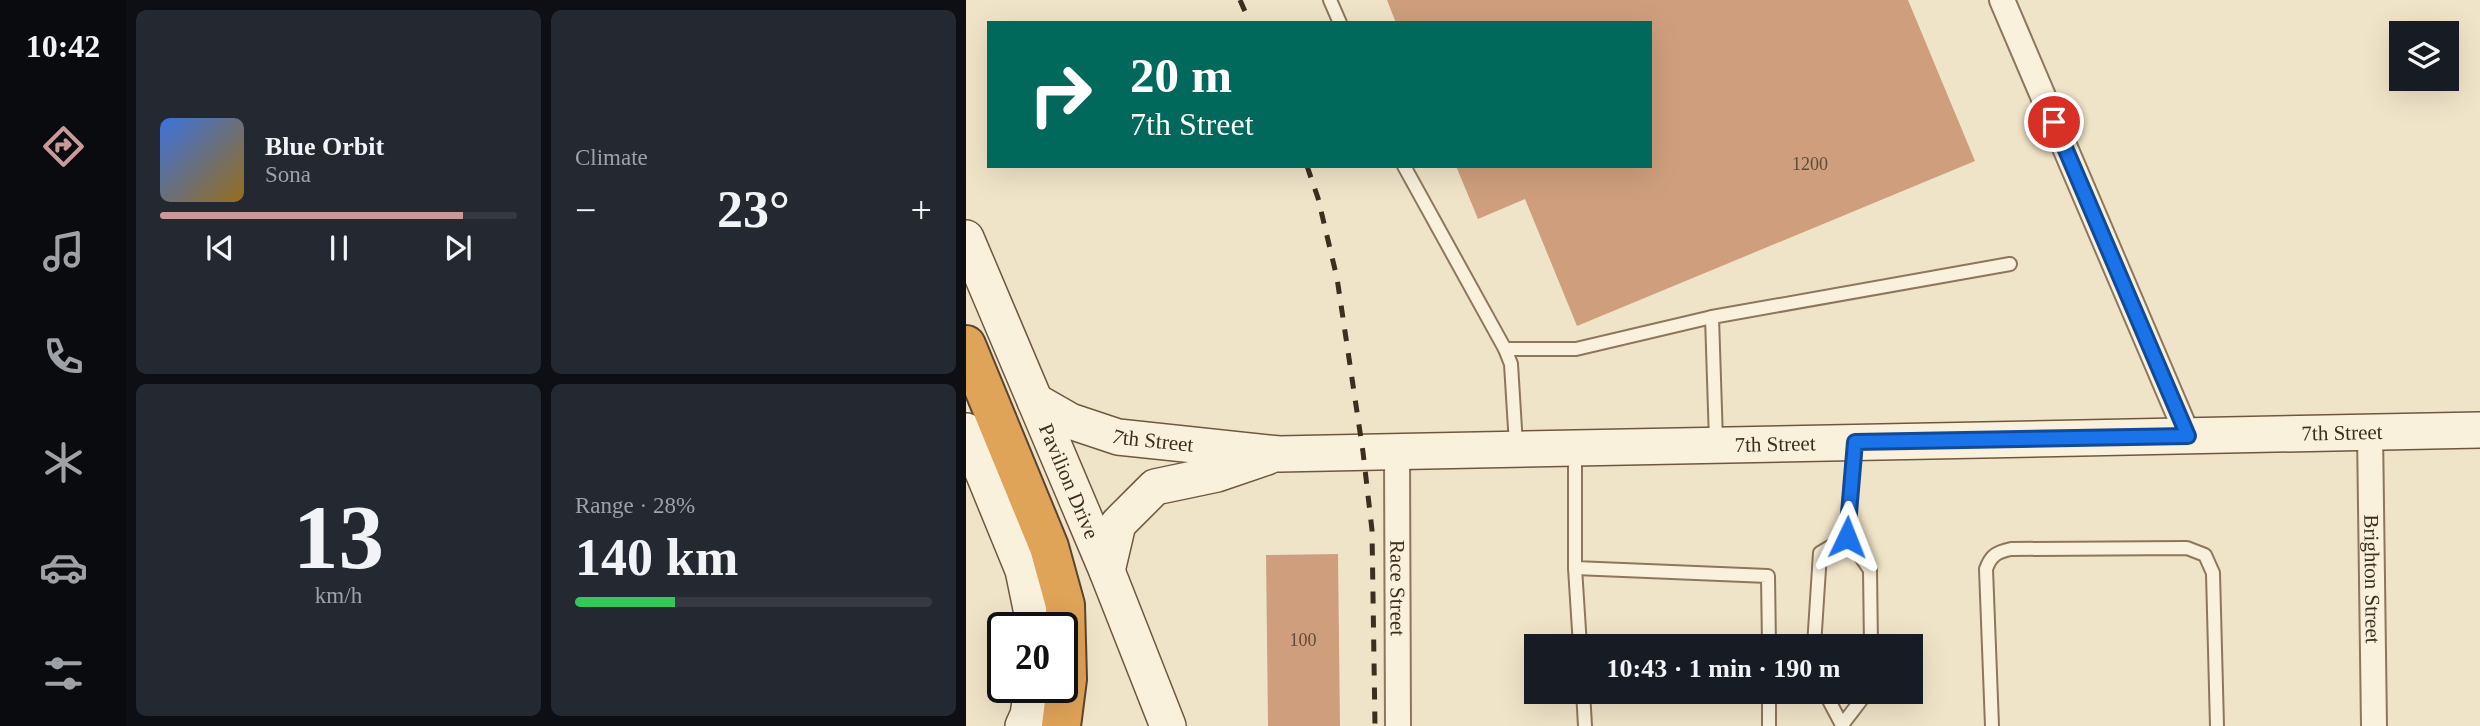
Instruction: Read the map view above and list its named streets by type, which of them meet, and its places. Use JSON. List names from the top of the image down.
{
  "streets": {
    "street": [
      "7th Street",
      "Pavilion Drive",
      "Brighton Street",
      "Race Street"
    ]
  },
  "crossings": [
    ["7th Street", "Pavilion Drive"],
    ["7th Street", "Brighton Street"],
    ["7th Street", "Race Street"]
  ],
  "house_numbers": ["1200", "100"],
  "page": {
    "tabs": "10:42",
    "tile": [
      "Climate",
      ["13", "km/h"],
      ["Range · 28%", "140 km"]
    ],
    "turn": ["20 m", "7th Street"],
    "song": ["Blue Orbit", "Sona"],
    "heat": ["−", "23°", "+"],
    "limit": "20",
    "trip": "10:43 · 1 min · 190 m"
  }
}
